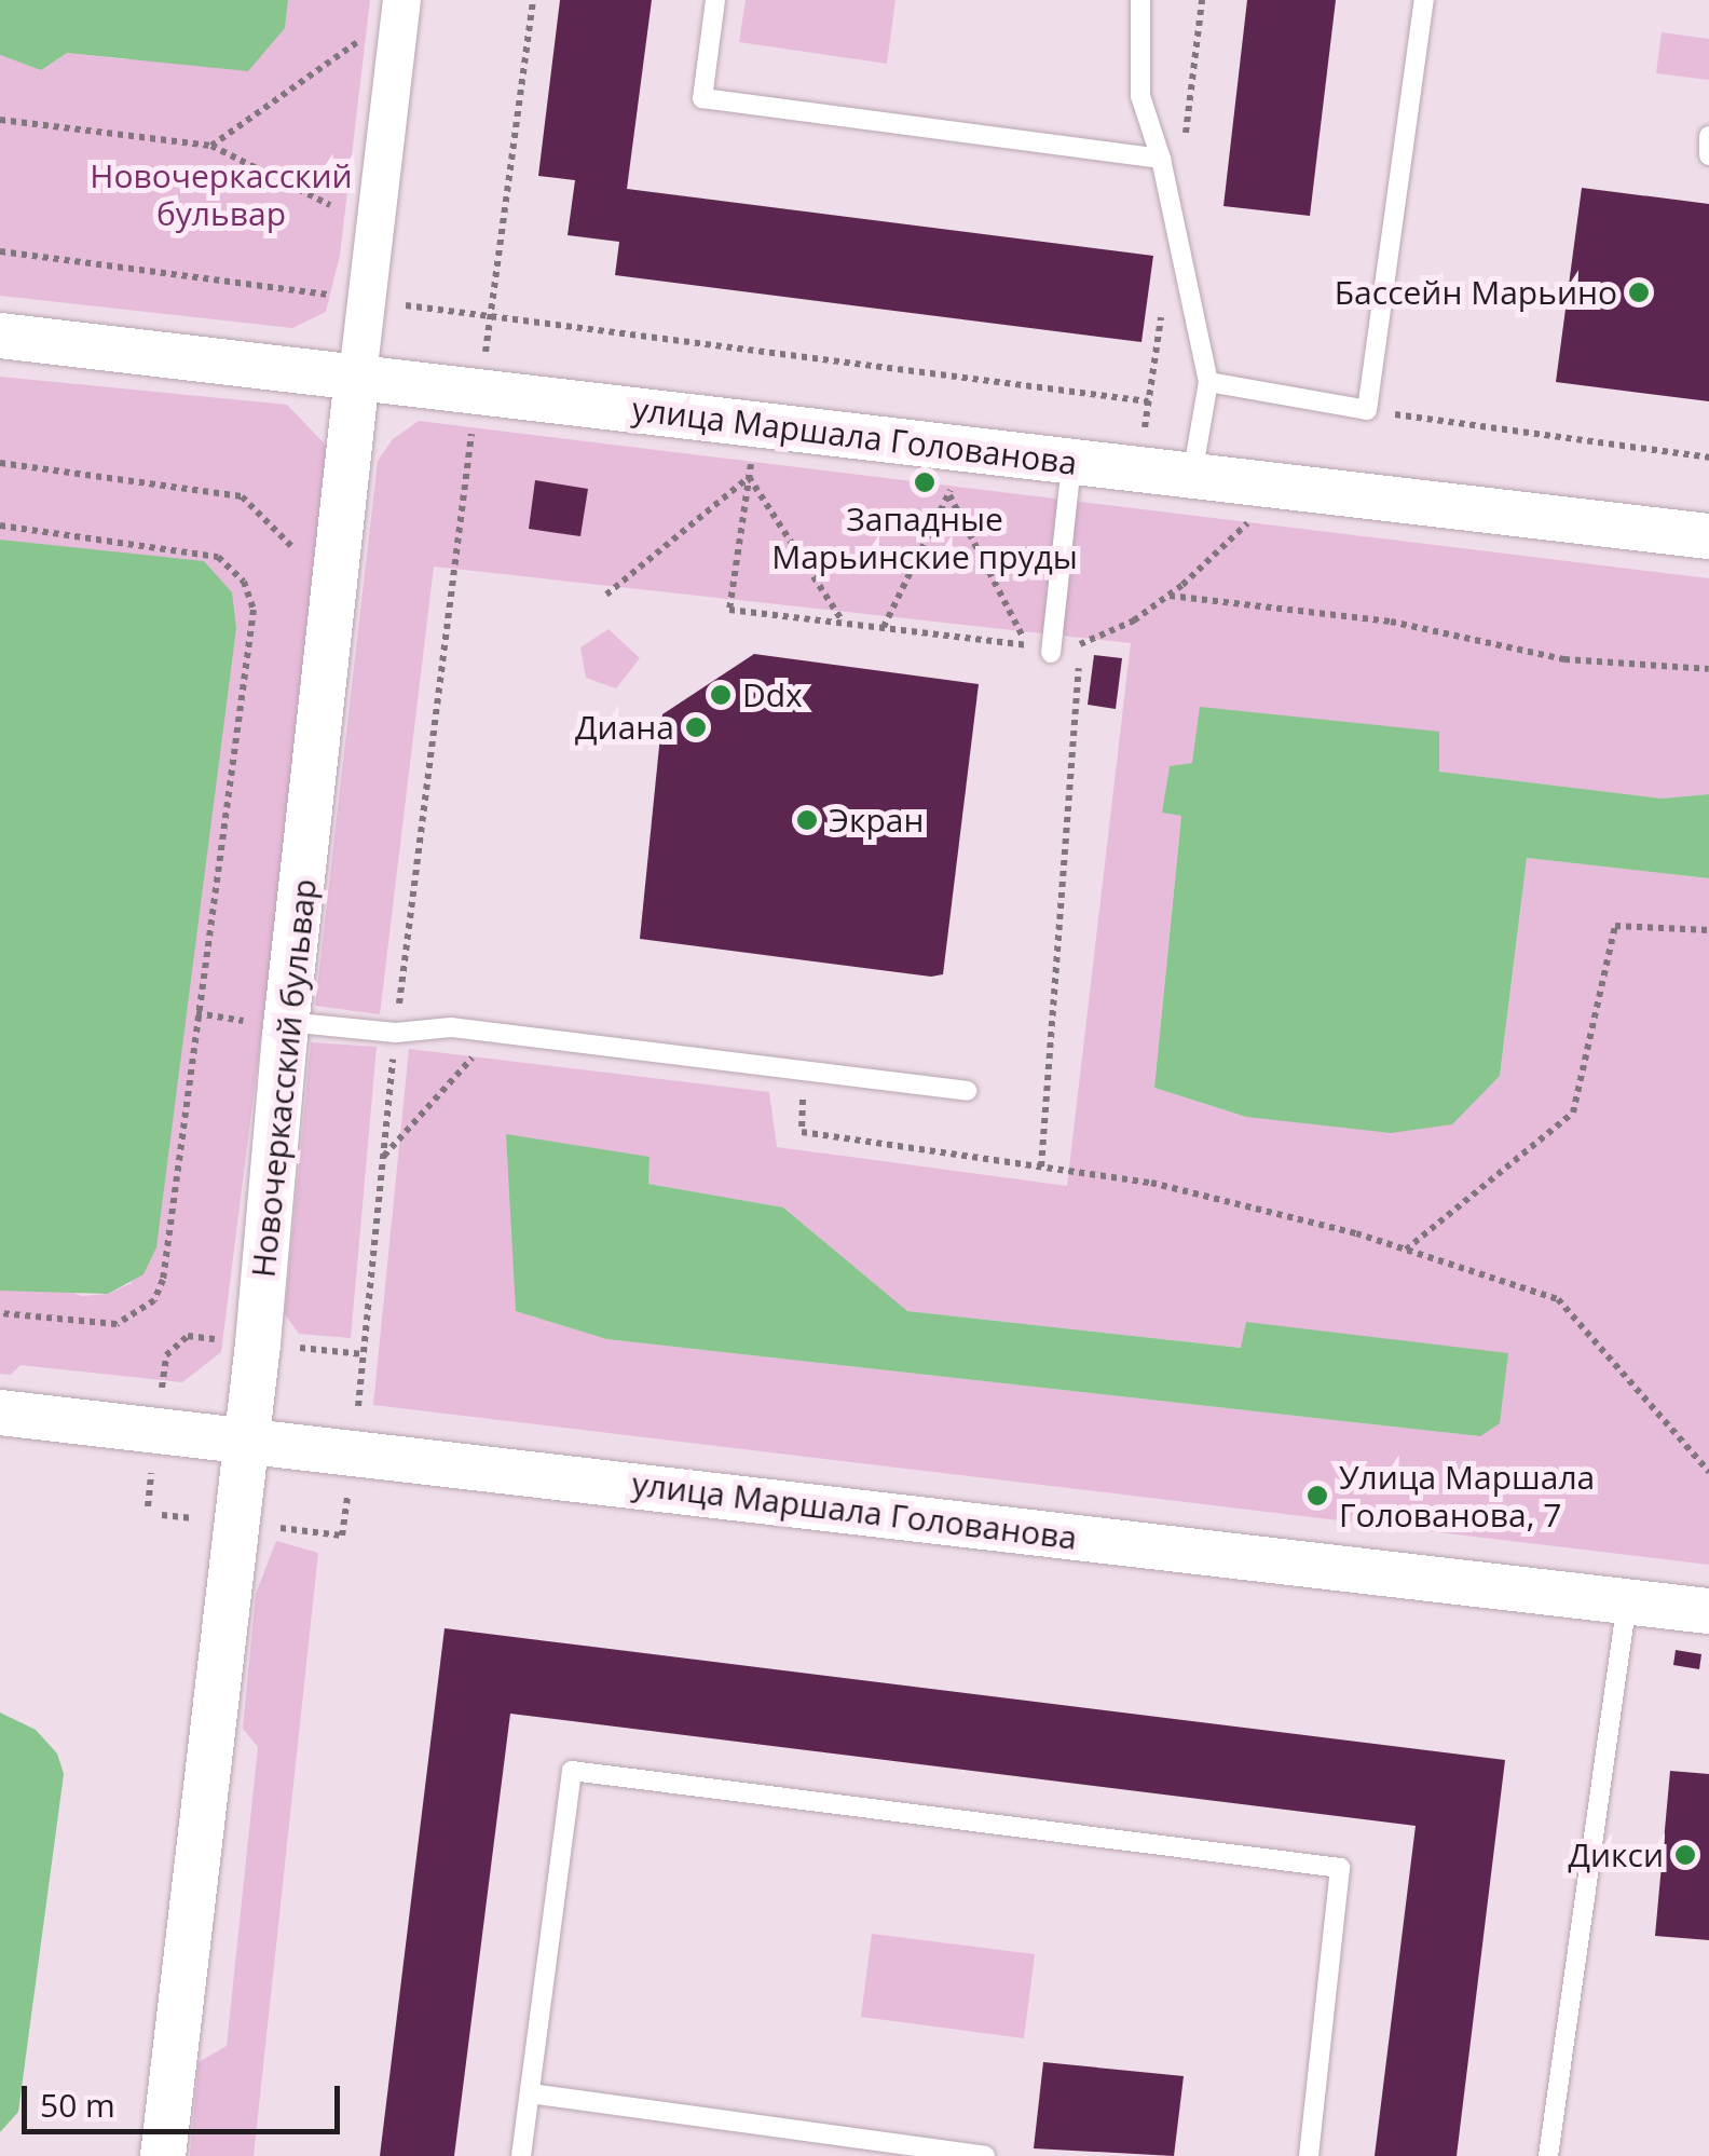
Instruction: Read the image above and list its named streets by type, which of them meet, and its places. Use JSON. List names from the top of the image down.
{
  "streets": {
    "street": ["улица Маршала Голованова", "Новочеркасский бульвар"]
  },
  "crossings": [
    ["улица Маршала Голованова", "Новочеркасский бульвар"]
  ],
  "parks": ["Новочеркасский бульвар"],
  "places": [
    "Бассейн Марьино",
    "Западные Марьинские пруды",
    "Ddx",
    "Диана",
    "Экран",
    "Улица Маршала Голованова, 7",
    "Дикси"
  ],
  "scale_bar": "50 m"
}
